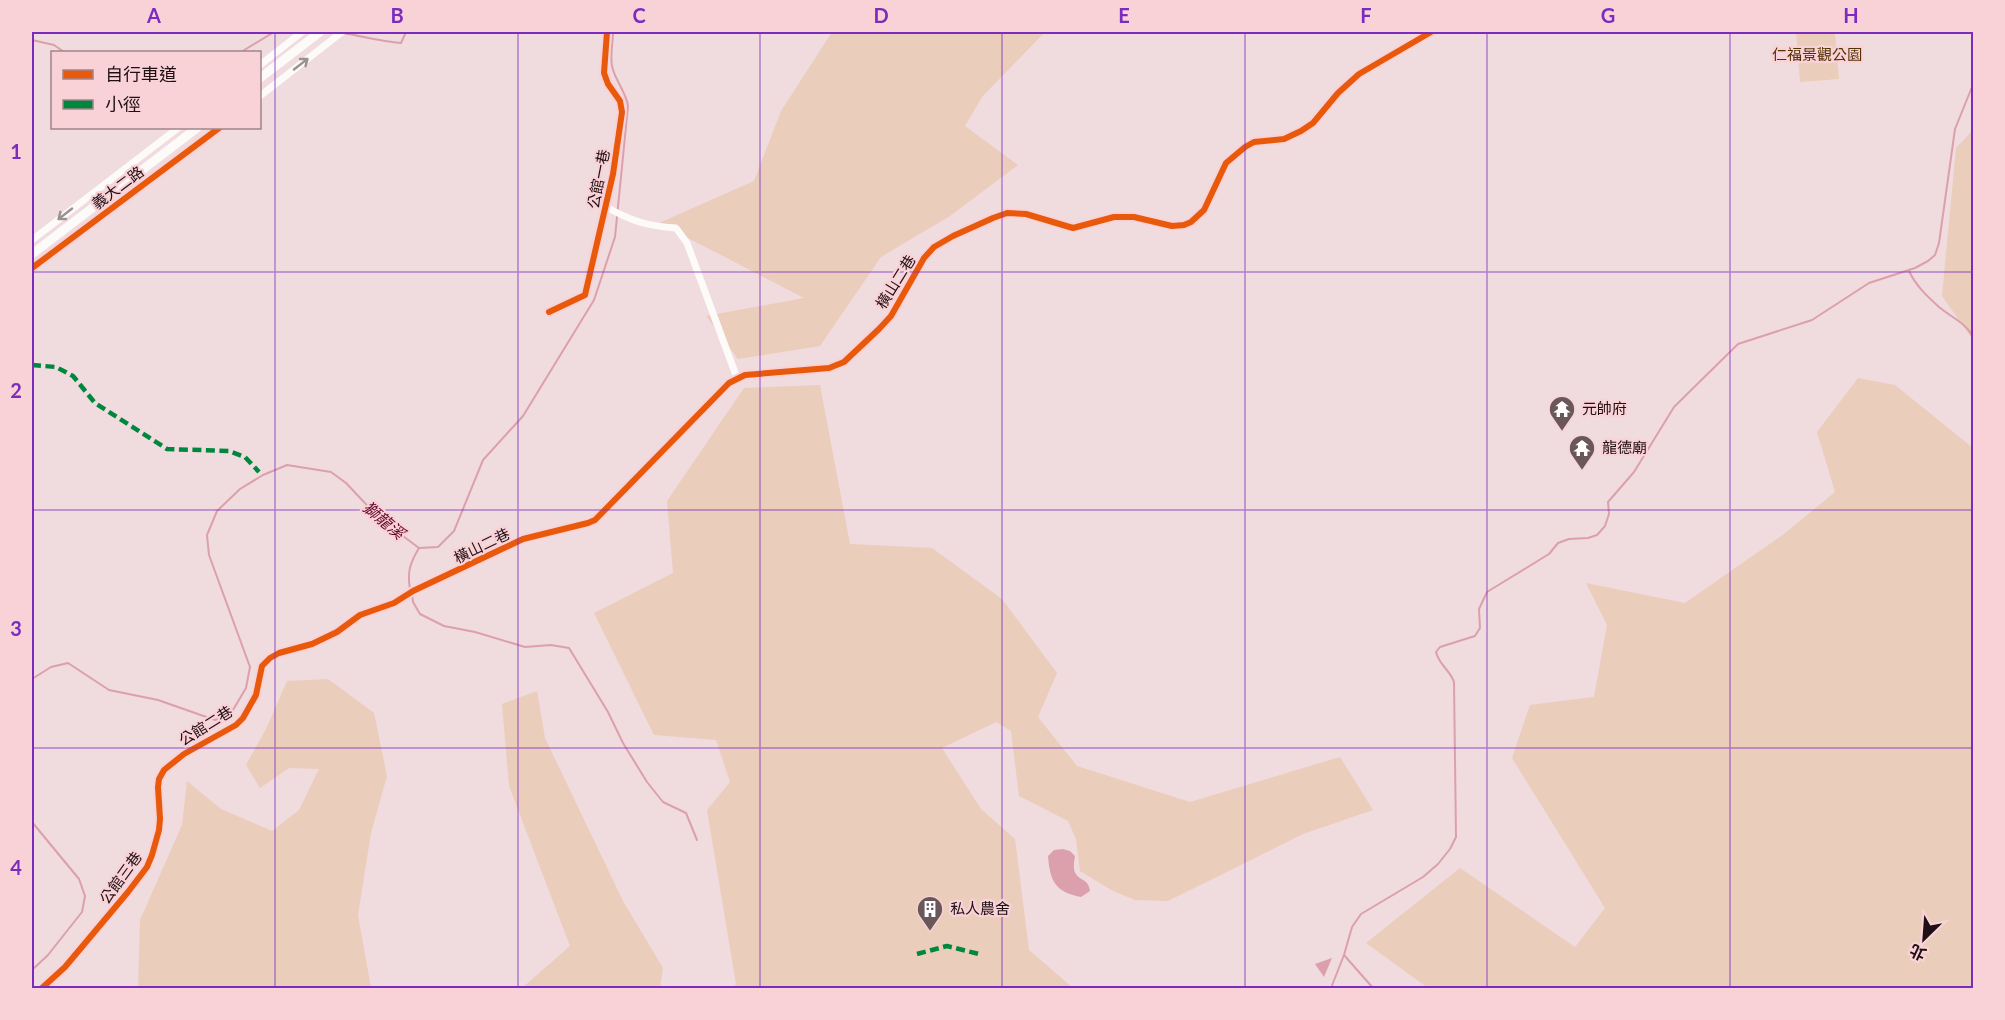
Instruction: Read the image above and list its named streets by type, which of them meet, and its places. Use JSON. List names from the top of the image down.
{
  "streets": {
    "street": [
      "公館一巷",
      "義大二路",
      "橫山二巷",
      "公館二巷",
      "公館三巷"
    ]
  },
  "crossings": [
    ["公館一巷", "橫山二巷"],
    ["橫山二巷", "公館二巷"],
    ["公館二巷", "公館三巷"]
  ],
  "water": ["獅龍溪"],
  "parks": ["仁福景觀公園"],
  "places": {
    "temple": ["元帥府", "龍德廟"],
    "building": ["私人農舍"]
  },
  "legend": ["自行車道", "小徑"],
  "north": "bottom left",
  "grid": {
    "columns": [
      "A",
      "B",
      "C",
      "D",
      "E",
      "F",
      "G",
      "H"
    ],
    "rows": [
      "1",
      "2",
      "3",
      "4"
    ]
  }
}
